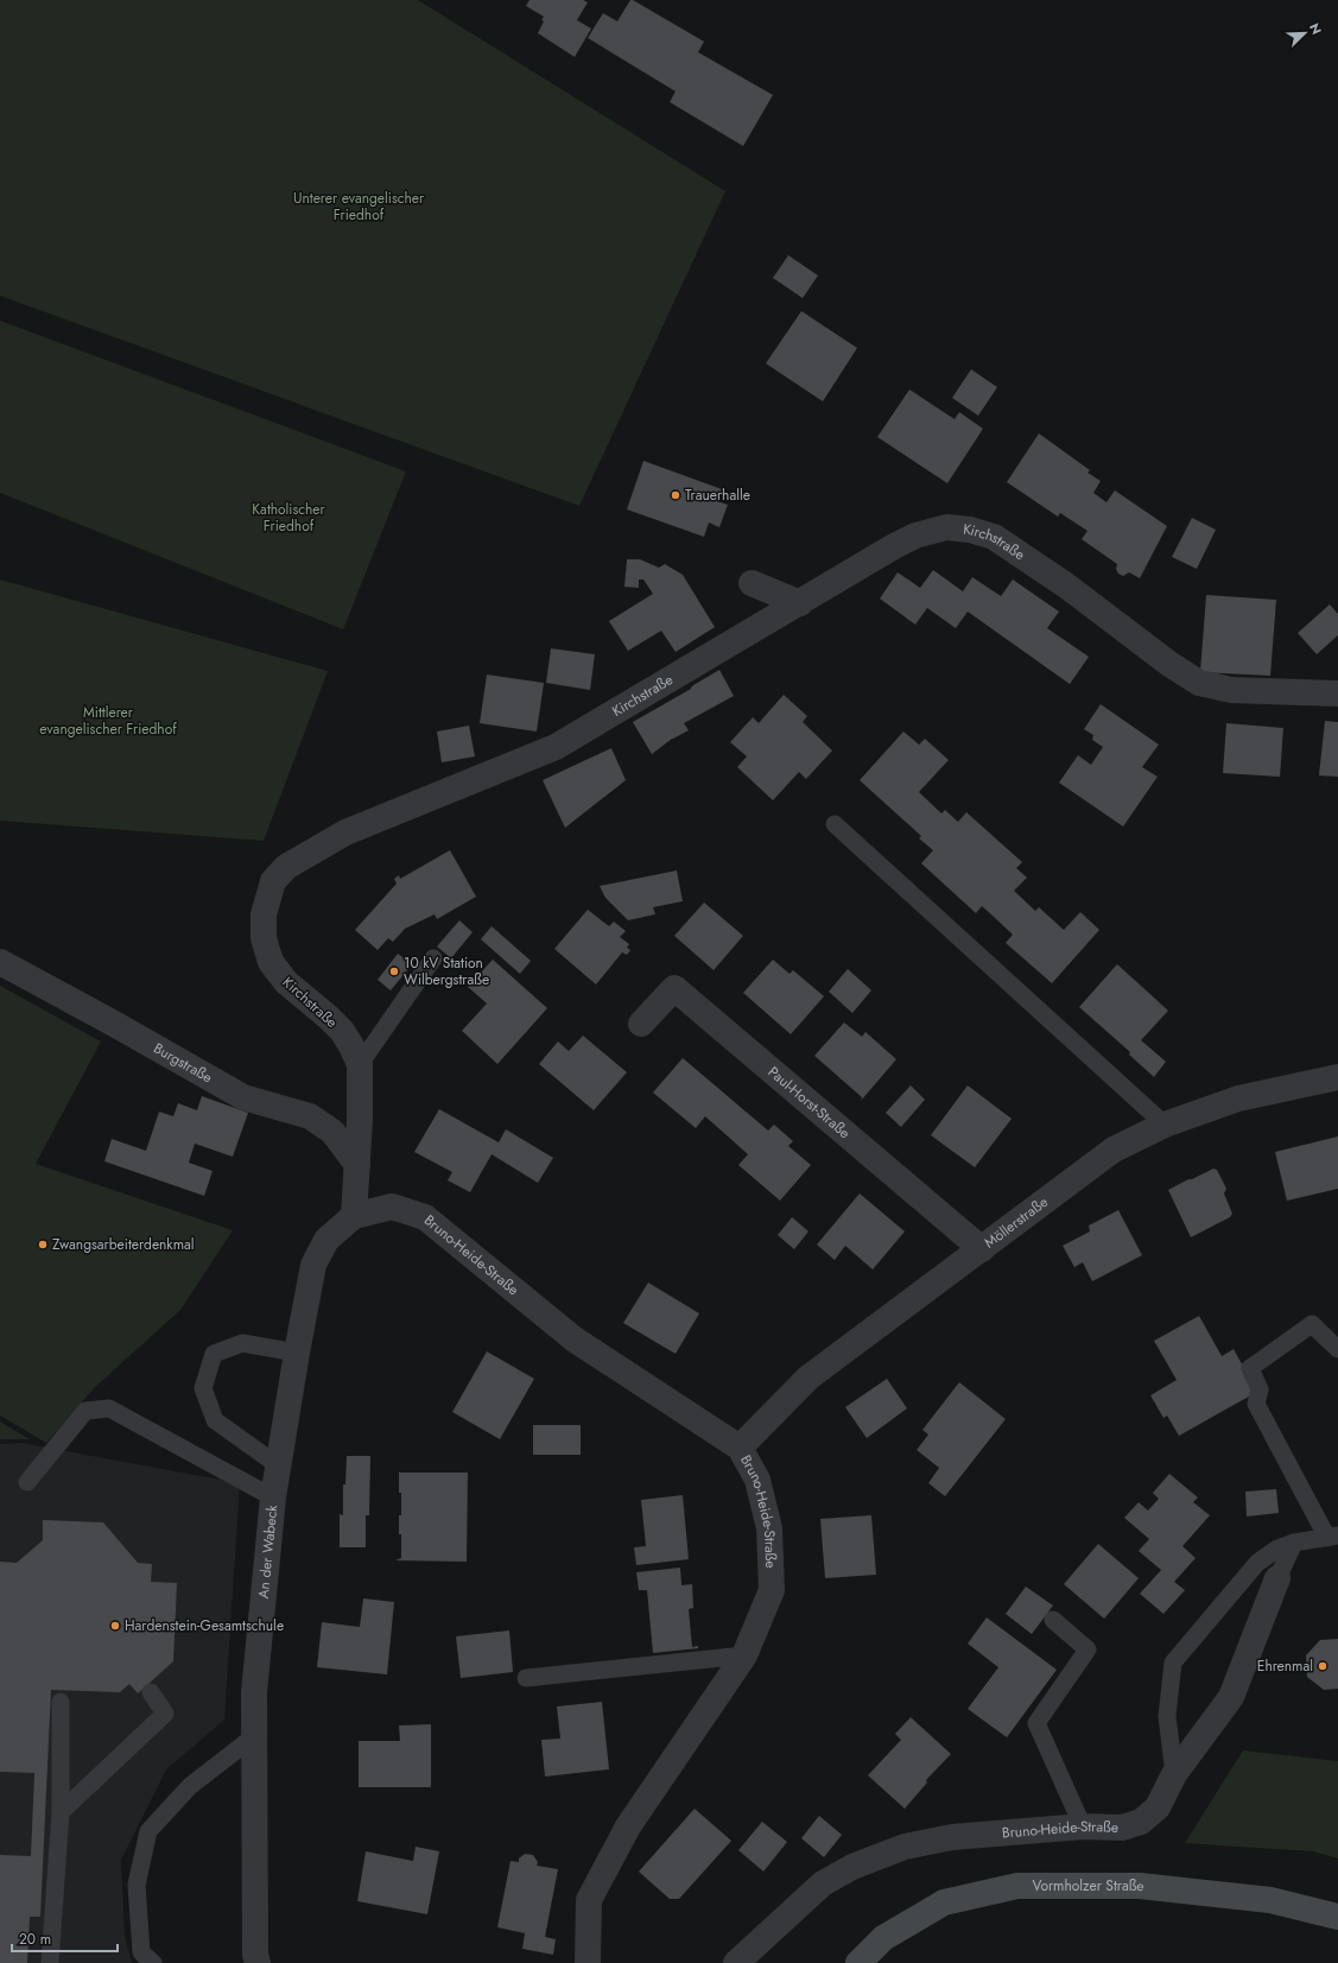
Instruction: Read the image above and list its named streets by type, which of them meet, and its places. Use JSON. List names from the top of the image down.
{
  "streets": {
    "main road": ["Vormholzer Straße"],
    "street": [
      "Kirchstraße",
      "Burgstraße",
      "Paul-Horst-Straße",
      "Möllerstraße",
      "Bruno-Heide-Straße",
      "An der Wabeck"
    ]
  },
  "crossings": [
    ["Kirchstraße", "Burgstraße"],
    ["Kirchstraße", "Bruno-Heide-Straße"],
    ["Kirchstraße", "An der Wabeck"],
    ["Paul-Horst-Straße", "Möllerstraße"],
    ["Möllerstraße", "Bruno-Heide-Straße"],
    ["Bruno-Heide-Straße", "An der Wabeck"]
  ],
  "parks": ["Unterer evangelischer Friedhof", "Katholischer Friedhof", "Mittlerer evangelischer Friedhof"],
  "places": [
    "Trauerhalle",
    "10 kV Station Wilbergstraße",
    "Zwangsarbeiterdenkmal",
    "Hardenstein-Gesamtschule",
    "Ehrenmal"
  ],
  "scale_bar": "20 m",
  "north": "top right"
}
